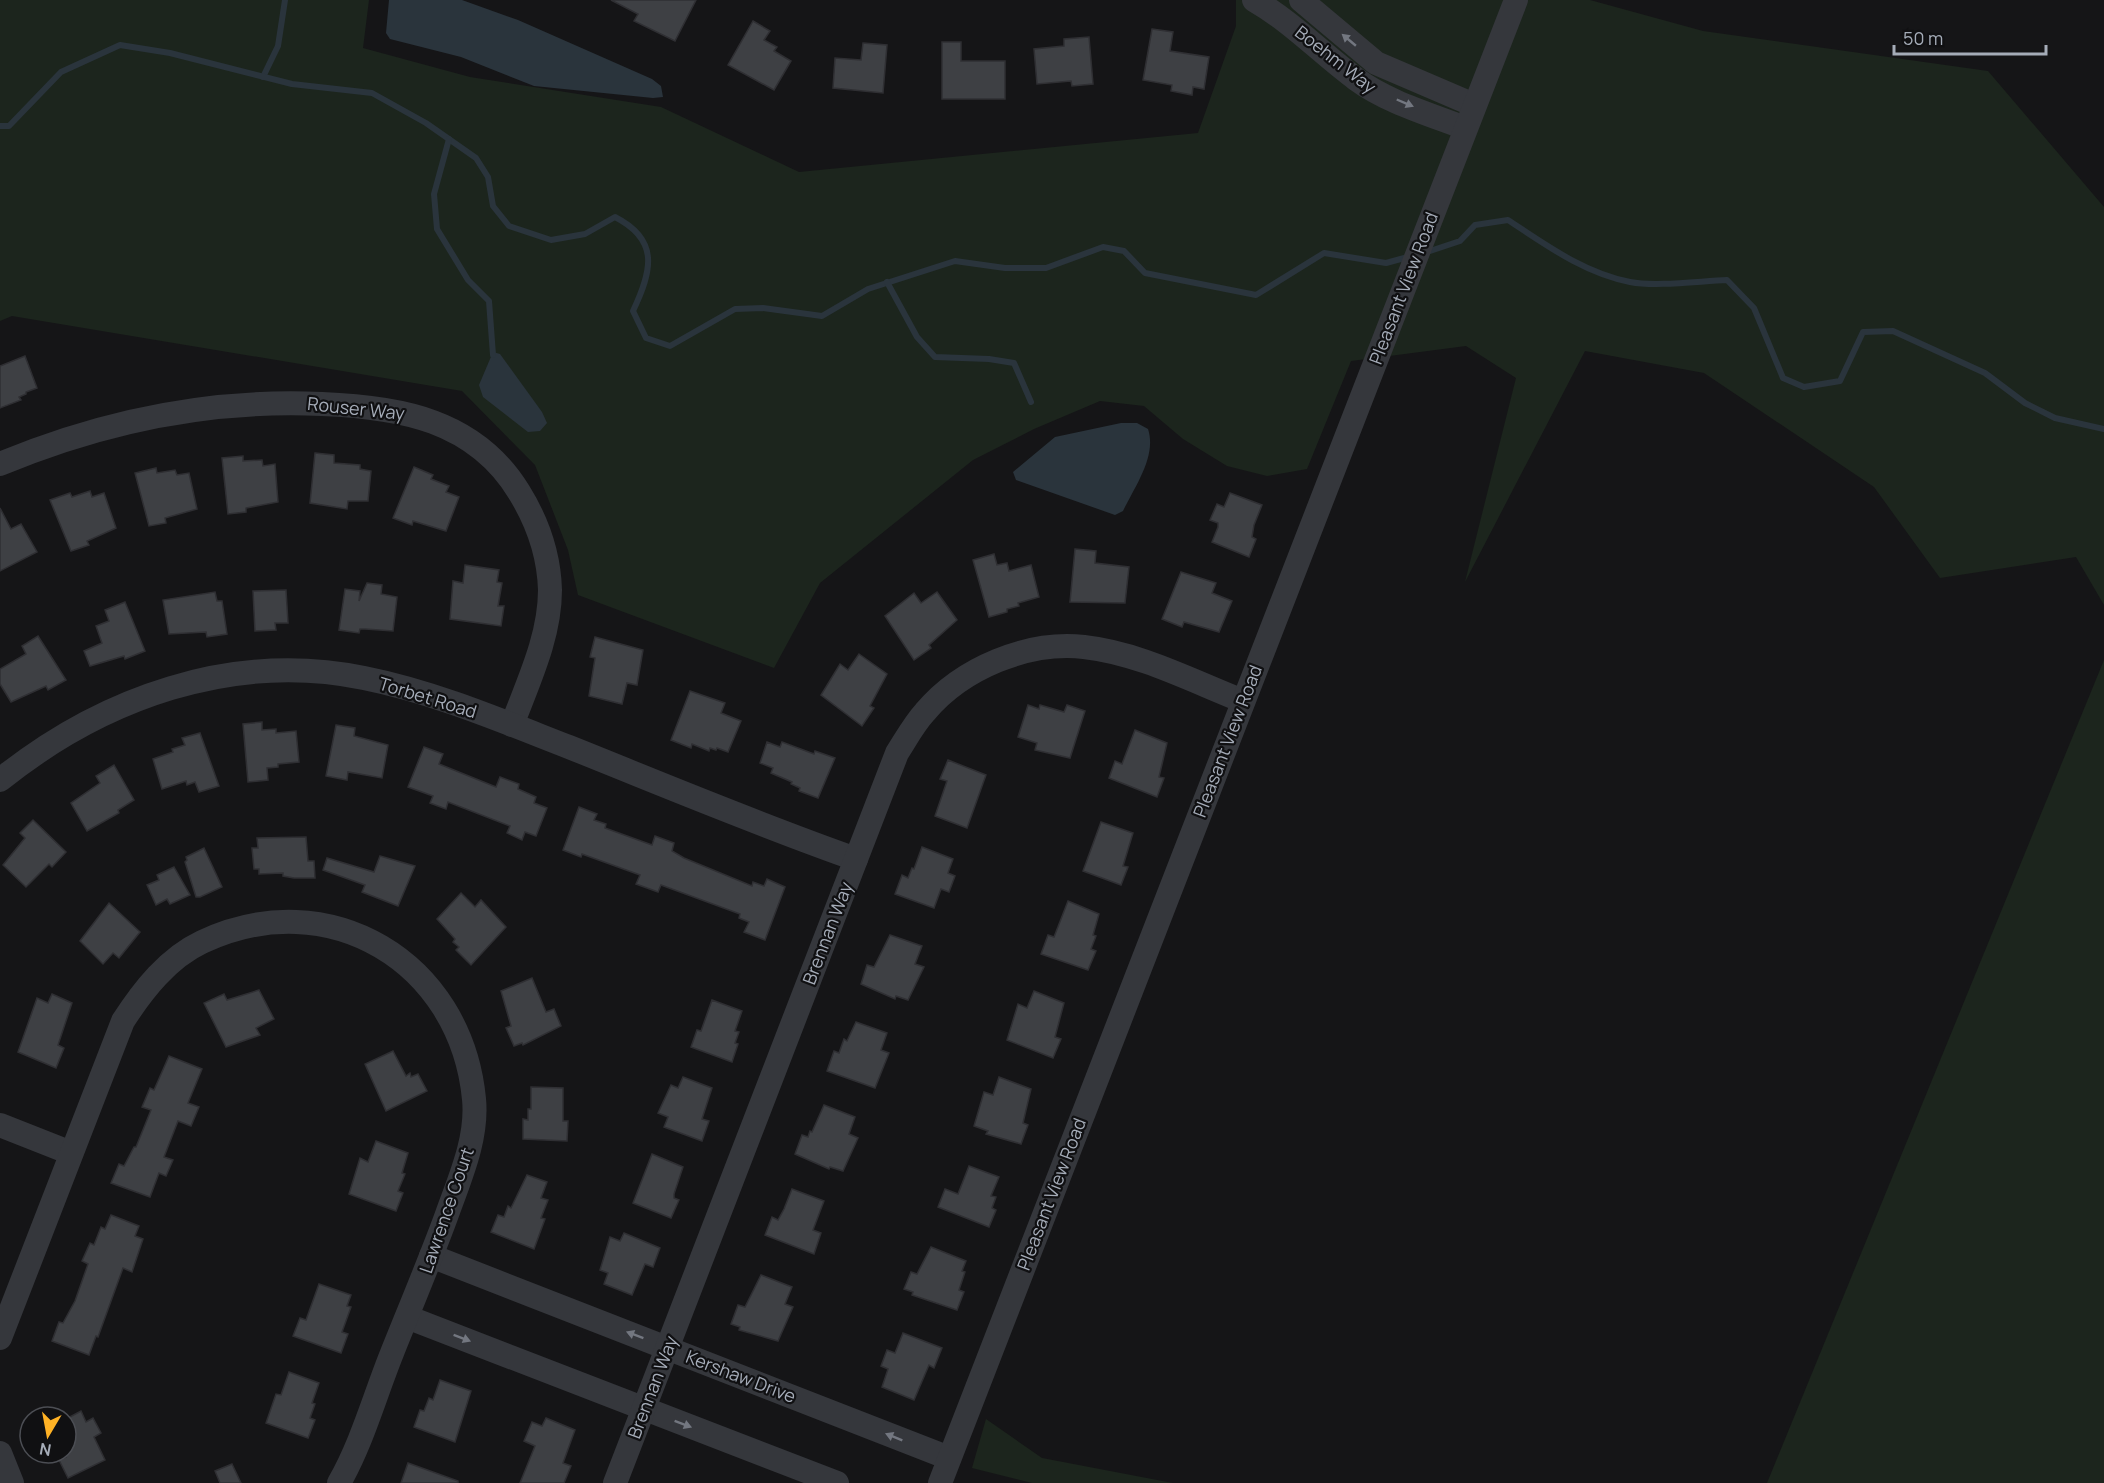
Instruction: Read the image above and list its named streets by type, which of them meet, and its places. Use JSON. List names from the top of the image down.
{
  "streets": {
    "street": [
      "Boehm Way",
      "Pleasant View Road",
      "Rouser Way",
      "Torbet Road",
      "Brennan Way",
      "Lawrence Court",
      "Kershaw Drive"
    ]
  },
  "crossings": [
    ["Boehm Way", "Pleasant View Road"],
    ["Pleasant View Road", "Brennan Way"],
    ["Pleasant View Road", "Kershaw Drive"],
    ["Rouser Way", "Torbet Road"],
    ["Torbet Road", "Brennan Way"],
    ["Brennan Way", "Kershaw Drive"],
    ["Lawrence Court", "Kershaw Drive"]
  ],
  "scale_bar": "50 m",
  "north": "bottom"
}
